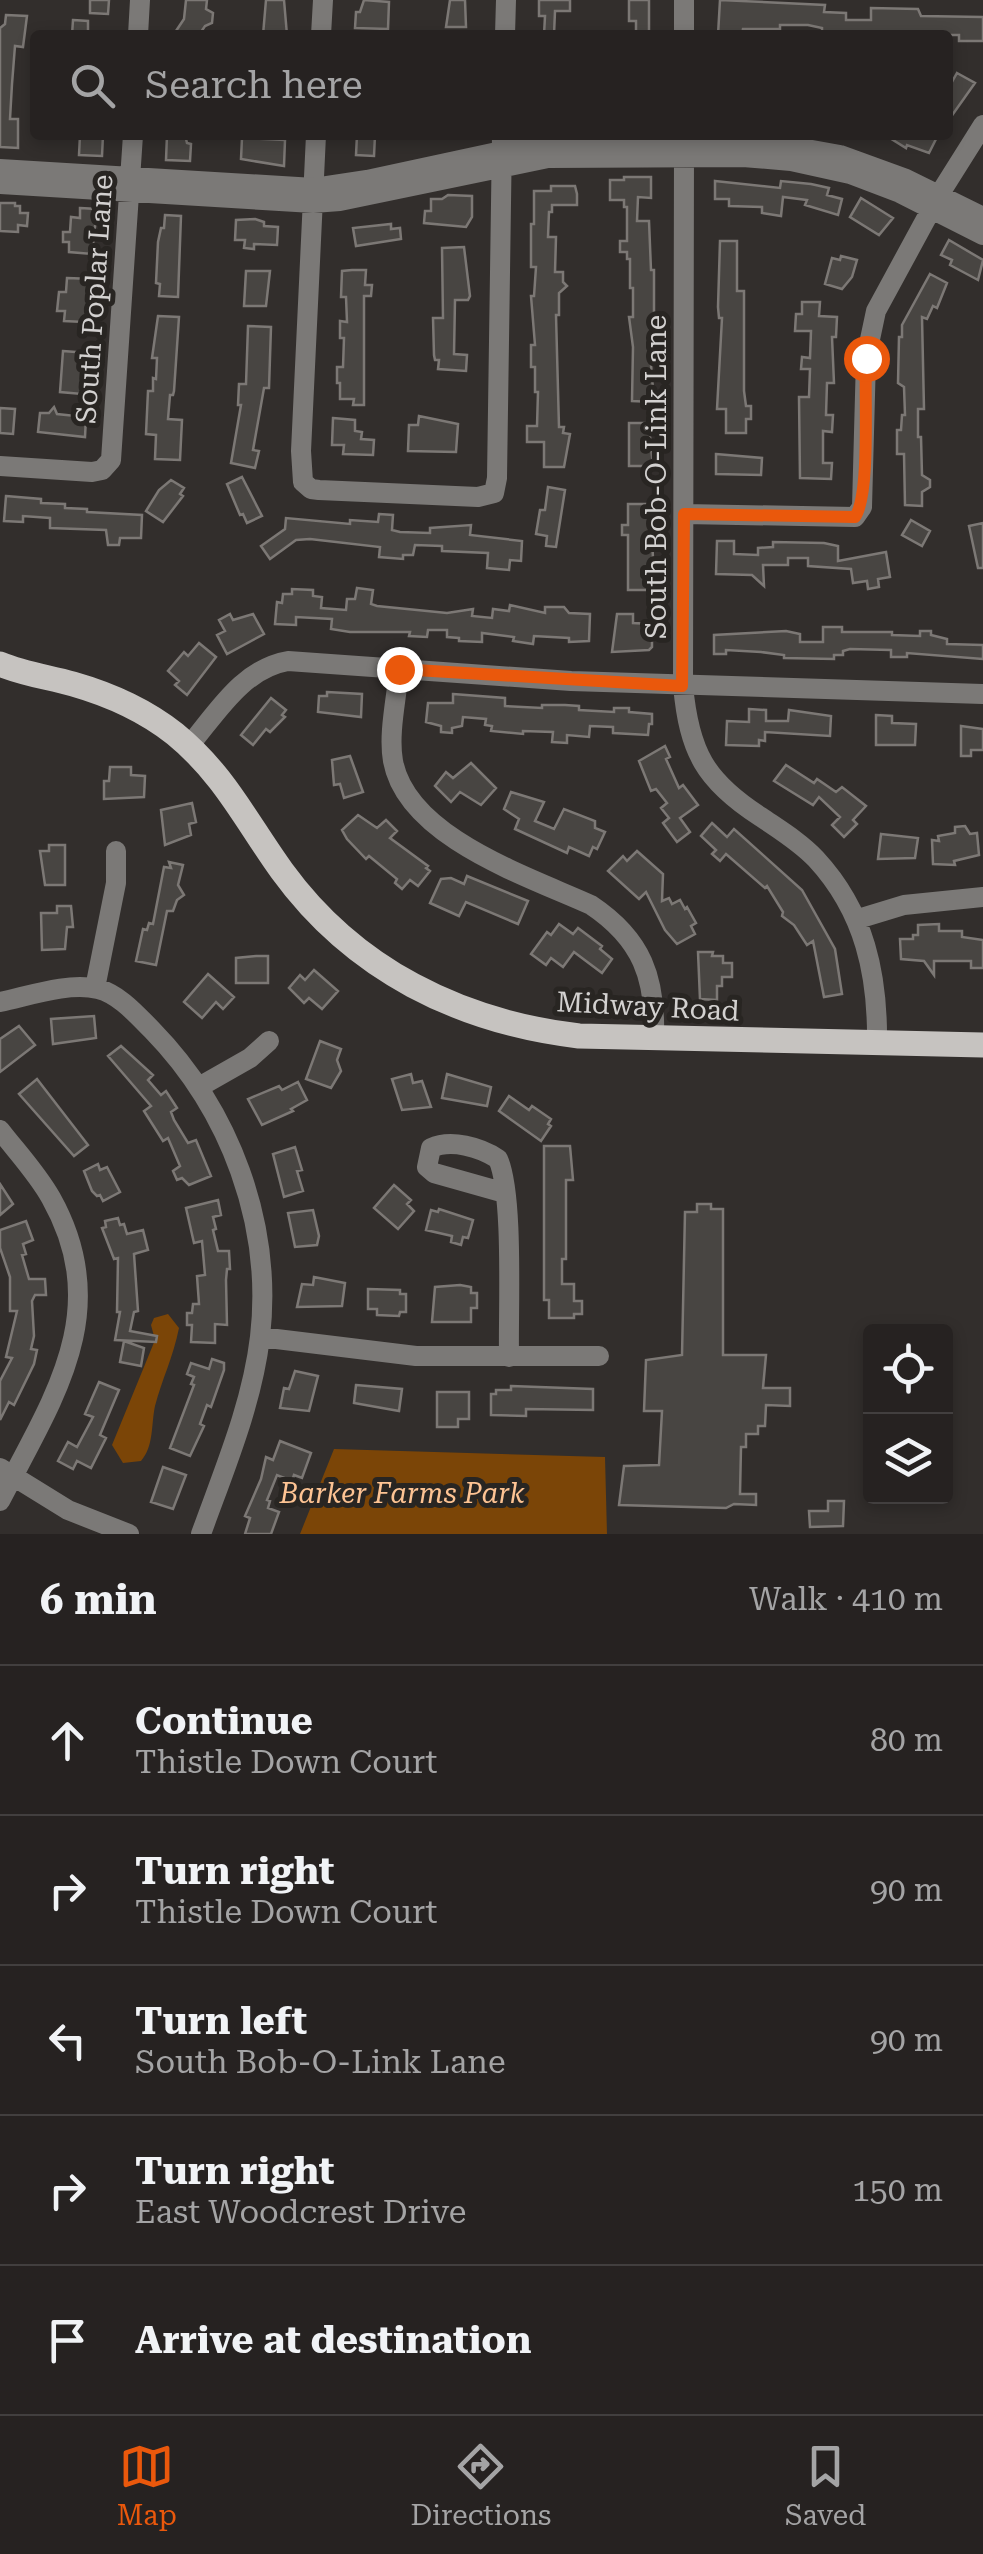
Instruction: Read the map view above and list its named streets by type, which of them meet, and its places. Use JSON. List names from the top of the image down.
{
  "streets": {
    "main road": ["Midway Road"],
    "street": ["South Poplar Lane", "South Bob-O-Link Lane"]
  },
  "crossings": [
    ["South Bob-O-Link Lane", "Midway Road"]
  ],
  "parks": ["Barker Farms Park"],
  "page": {
    "search": "Search here",
    "heading": ["6 min", "Walk · 410 m"],
    "list": [
      ["Continue", "Thistle Down Court", "80 m"],
      ["Turn right", "Thistle Down Court", "90 m"],
      ["Turn left", "South Bob-O-Link Lane", "90 m"],
      ["Turn right", "East Woodcrest Drive", "150 m"],
      "Arrive at destination"
    ],
    "nav": ["Map", "Directions", "Saved"]
  }
}
